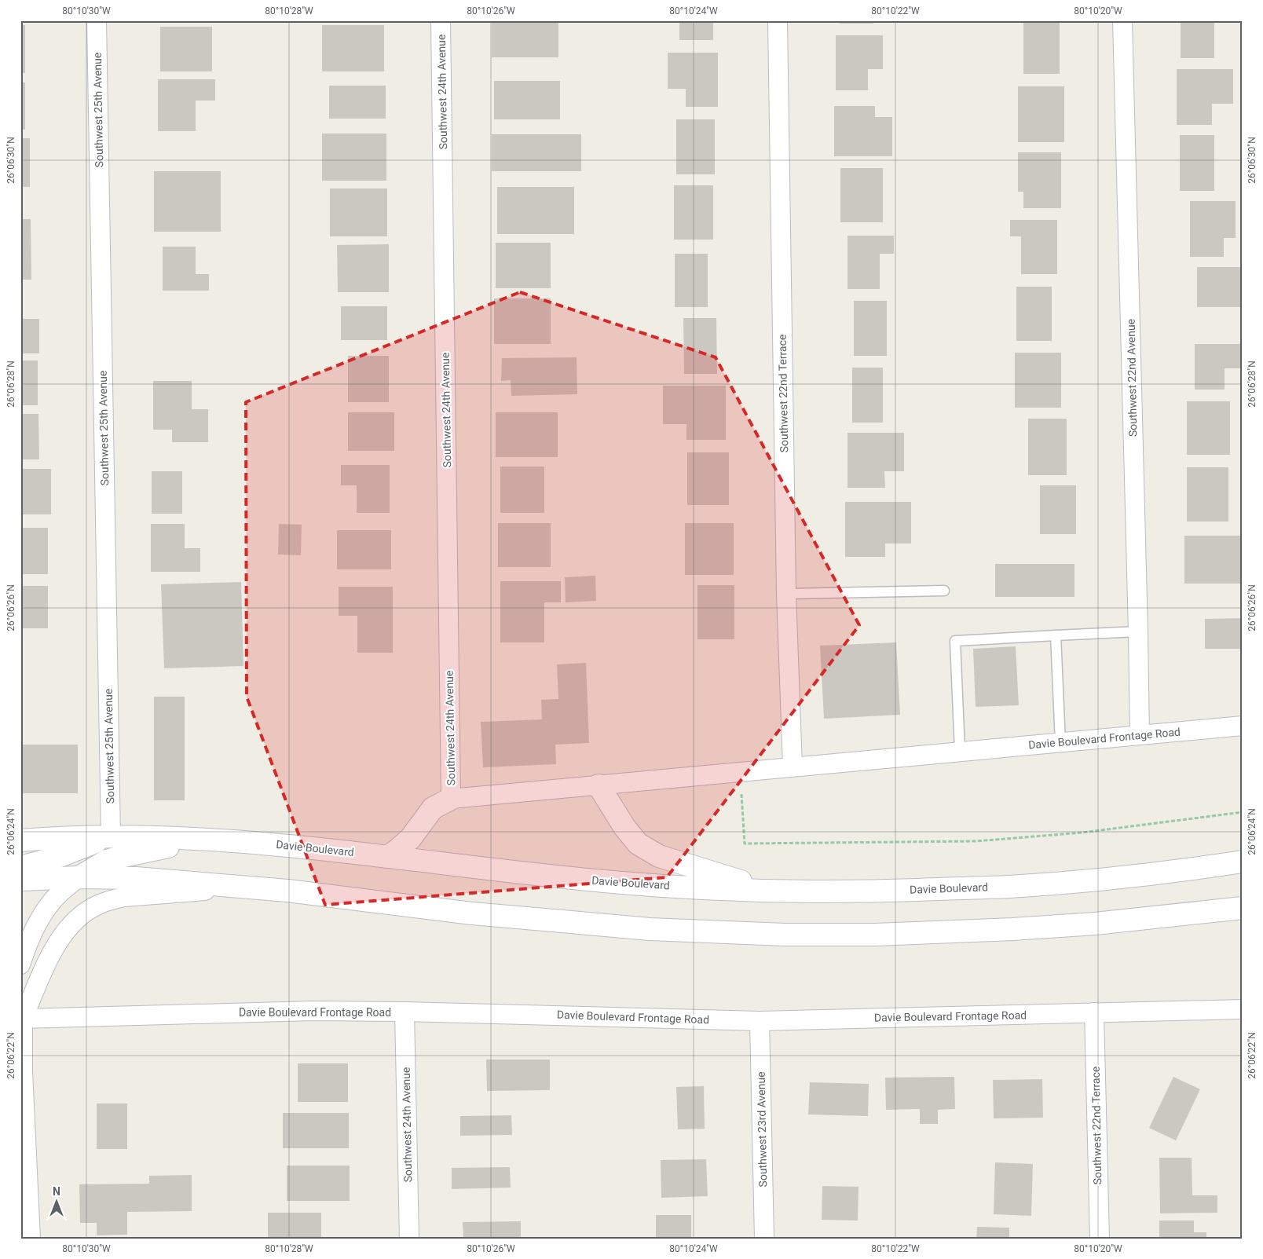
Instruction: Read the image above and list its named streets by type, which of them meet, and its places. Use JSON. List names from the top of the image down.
{
  "streets": {
    "main road": ["Davie Boulevard"],
    "street": [
      "Southwest 24th Avenue",
      "Southwest 25th Avenue",
      "Southwest 22nd Avenue",
      "Southwest 22nd Terrace",
      "Davie Boulevard Frontage Road",
      "Southwest 23rd Avenue"
    ]
  },
  "crossings": [
    ["Southwest 24th Avenue", "Davie Boulevard Frontage Road"],
    ["Southwest 25th Avenue", "Davie Boulevard"],
    ["Southwest 22nd Avenue", "Davie Boulevard Frontage Road"],
    ["Southwest 22nd Terrace", "Davie Boulevard Frontage Road"],
    ["Davie Boulevard Frontage Road", "Southwest 23rd Avenue"]
  ],
  "north": "top",
  "coordinates": [
    "80°10'30\"W",
    "80°10'28\"W",
    "80°10'26\"W",
    "80°10'24\"W",
    "80°10'22\"W",
    "80°10'20\"W",
    "26°06'30\"N",
    "26°06'28\"N",
    "26°06'26\"N",
    "26°06'24\"N",
    "26°06'22\"N"
  ]
}
